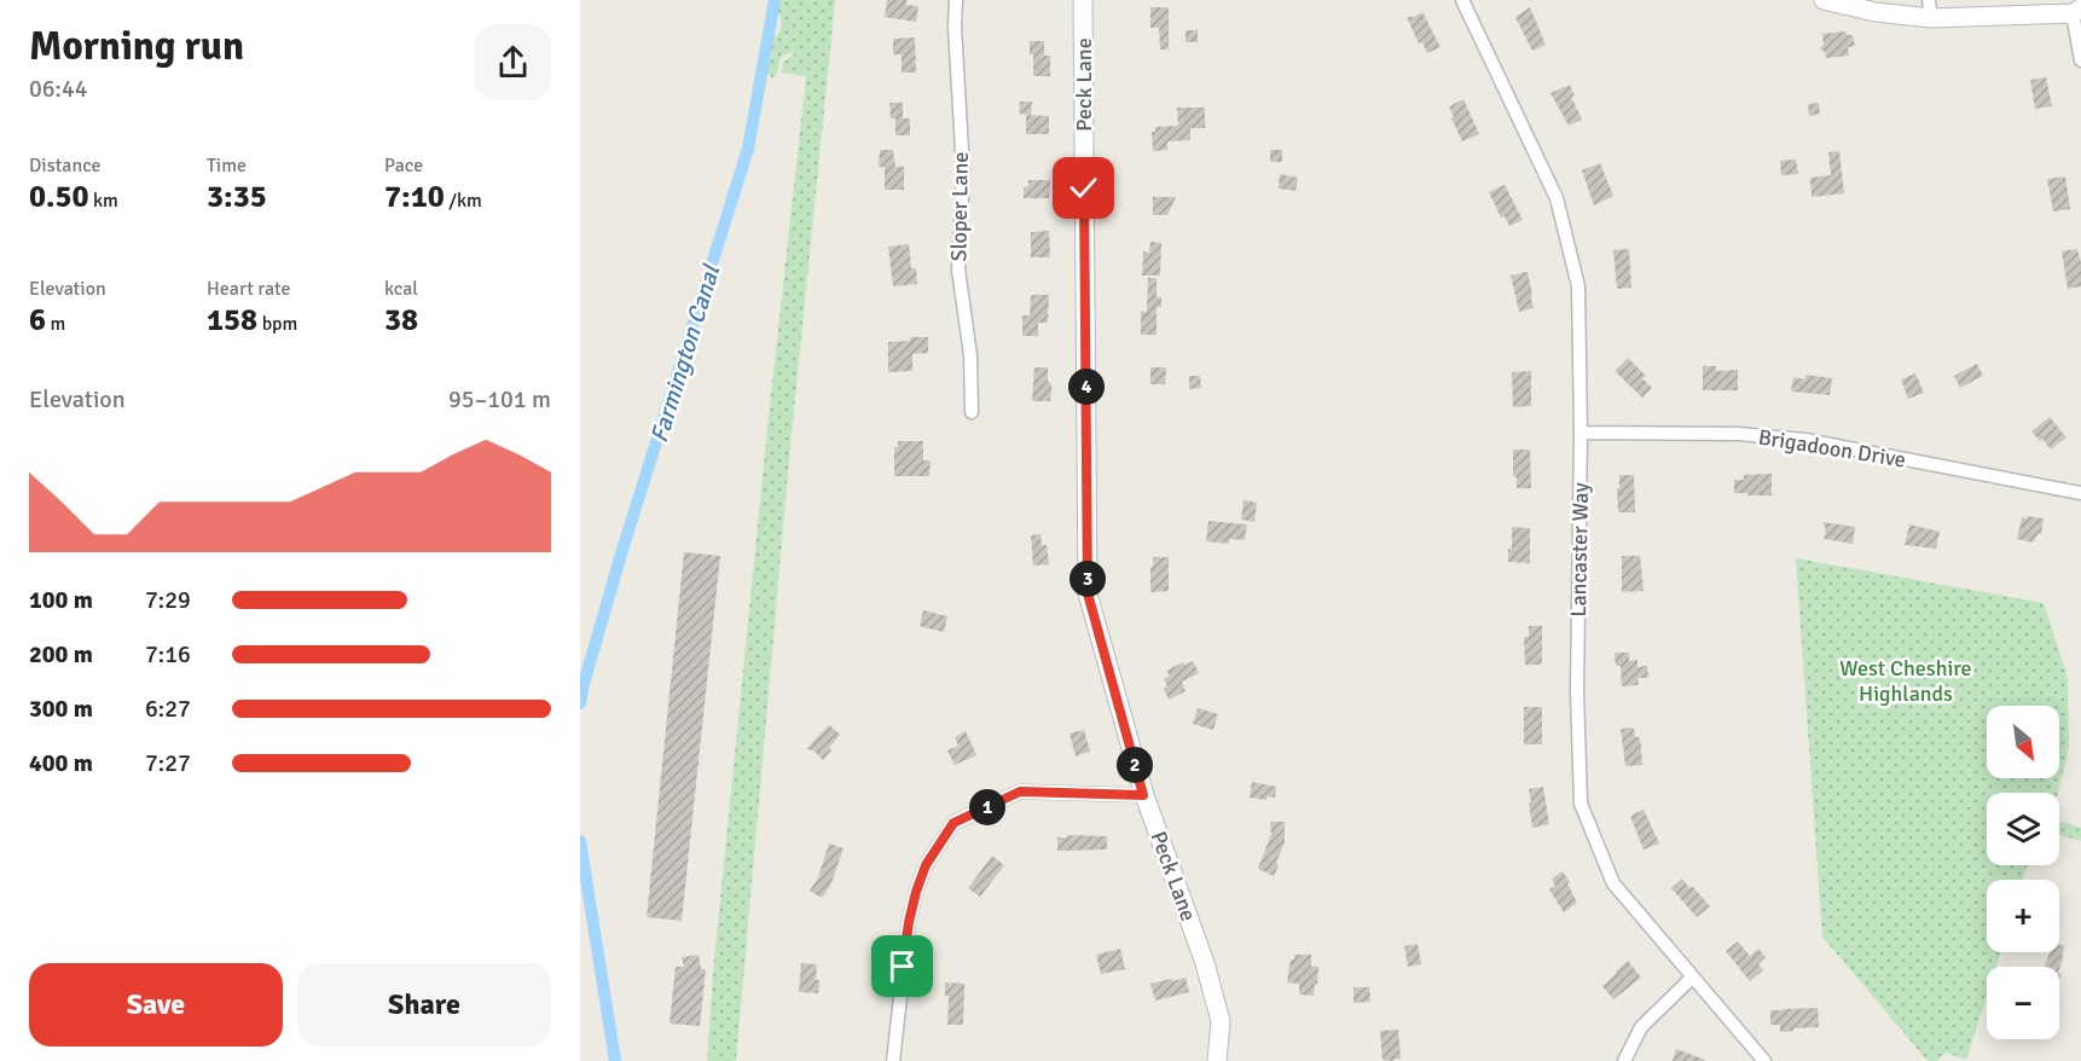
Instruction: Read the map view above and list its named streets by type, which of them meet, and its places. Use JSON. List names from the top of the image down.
{
  "streets": {
    "street": [
      "Peck Lane",
      "Sloper Lane",
      "Brigadoon Drive",
      "Lancaster Way"
    ]
  },
  "crossings": [
    ["Brigadoon Drive", "Lancaster Way"]
  ],
  "water": ["Farmington Canal"],
  "parks": ["West Cheshire Highlands"],
  "north": "bottom right",
  "page": {
    "heading": ["Morning run", "06:44"],
    "stats": [
      ["Distance", "0.50 km"],
      ["Time", "3:35"],
      ["Pace", "7:10 /km"],
      ["Elevation", "6 m"],
      ["Heart rate", "158 bpm"],
      ["kcal", "38"]
    ],
    "pins": [
      "4",
      "3",
      "2",
      "1"
    ],
    "chart": ["Elevation", "95–101 m"],
    "list": [
      {
        "name": "100 m",
        "note": "7:29"
      },
      {
        "name": "200 m",
        "note": "7:16"
      },
      {
        "name": "300 m",
        "note": "6:27"
      },
      {
        "name": "400 m",
        "note": "7:27"
      }
    ],
    "map_buttons": ["+", "−"],
    "buttons": ["Save", "Share"]
  }
}
